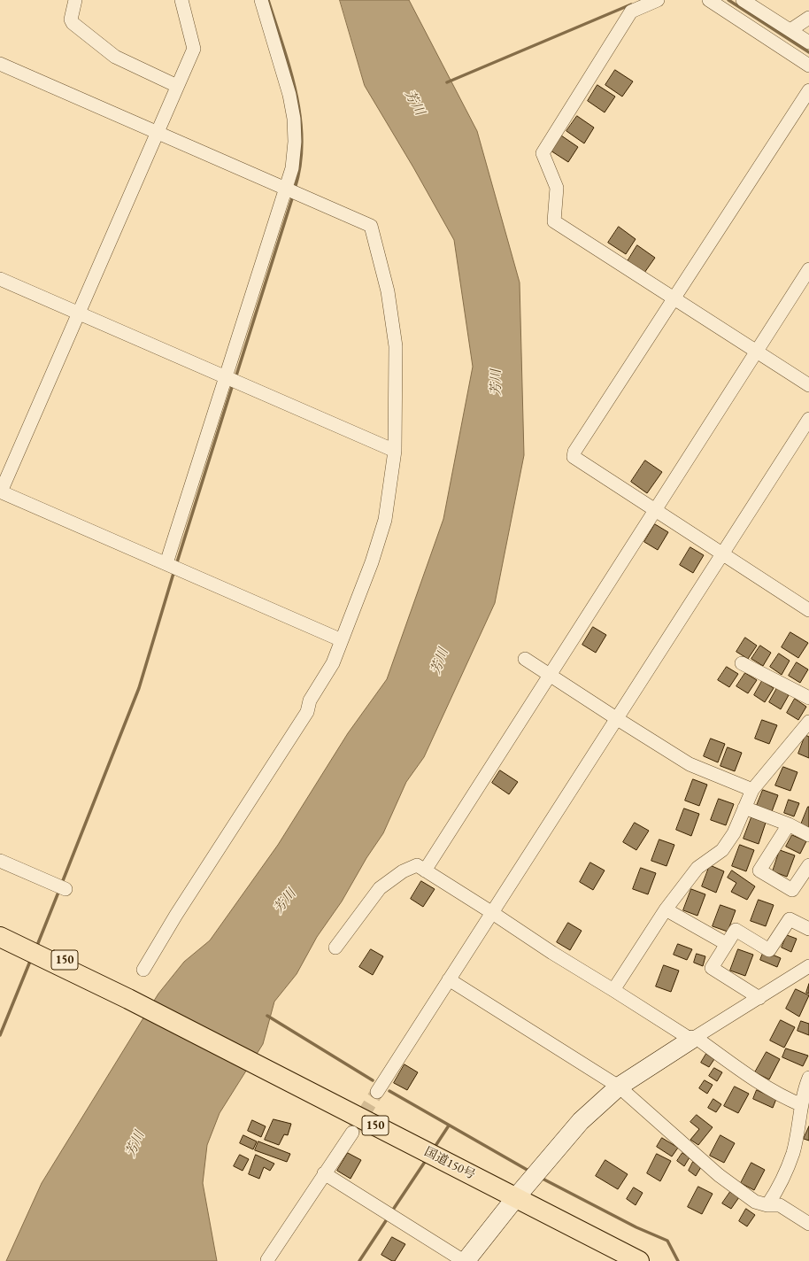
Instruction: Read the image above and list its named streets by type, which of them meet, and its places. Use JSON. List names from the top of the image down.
{
  "streets": {
    "highway": ["150", "国道150号"]
  },
  "crossings": [
    ["150", "国道150号"]
  ],
  "water": ["芳川"]
}
